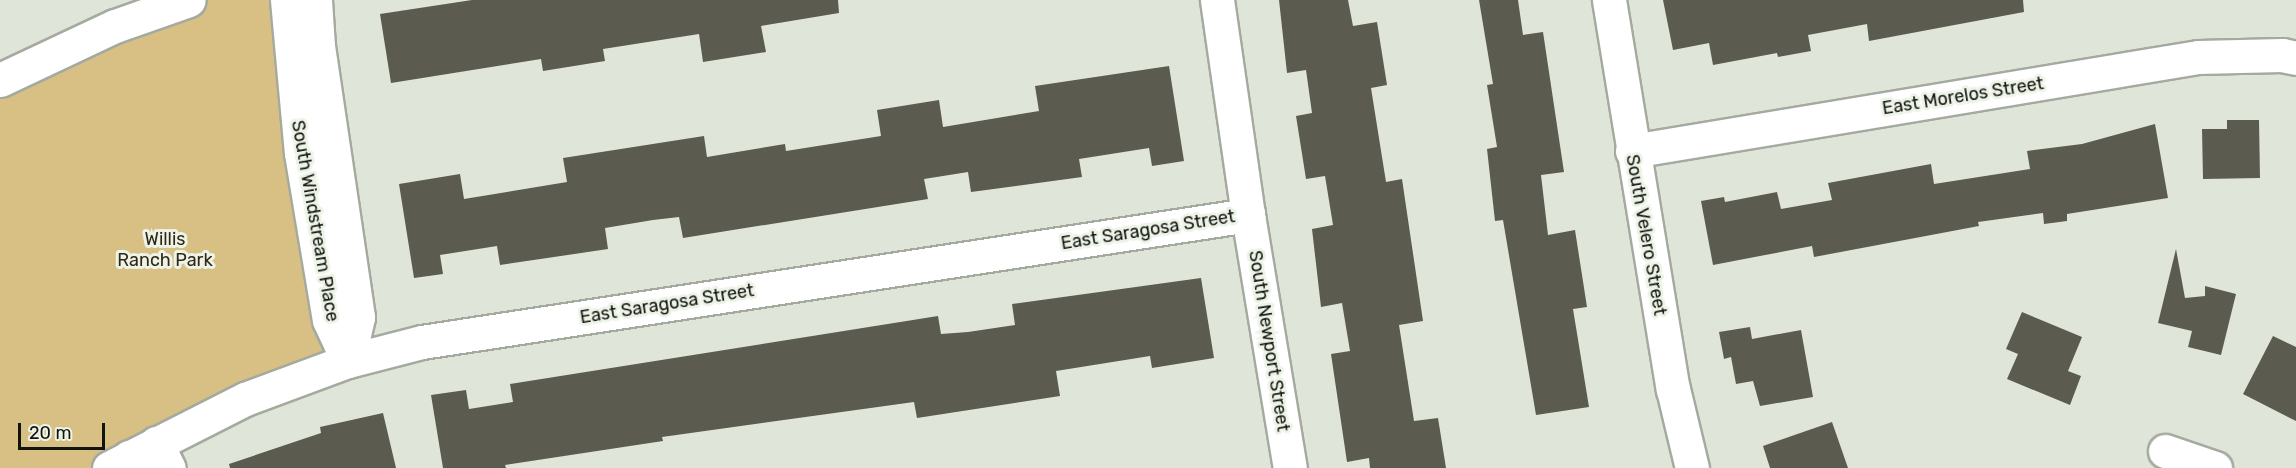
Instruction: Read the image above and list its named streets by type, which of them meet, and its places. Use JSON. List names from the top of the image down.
{
  "streets": {
    "street": [
      "East Morelos Street",
      "South Windstream Place",
      "East Saragosa Street",
      "South Velero Street",
      "South Newport Street"
    ]
  },
  "crossings": [
    ["East Morelos Street", "South Velero Street"],
    ["South Windstream Place", "East Saragosa Street"],
    ["East Saragosa Street", "South Newport Street"]
  ],
  "parks": ["Willis Ranch Park"],
  "scale_bar": "20 m"
}
